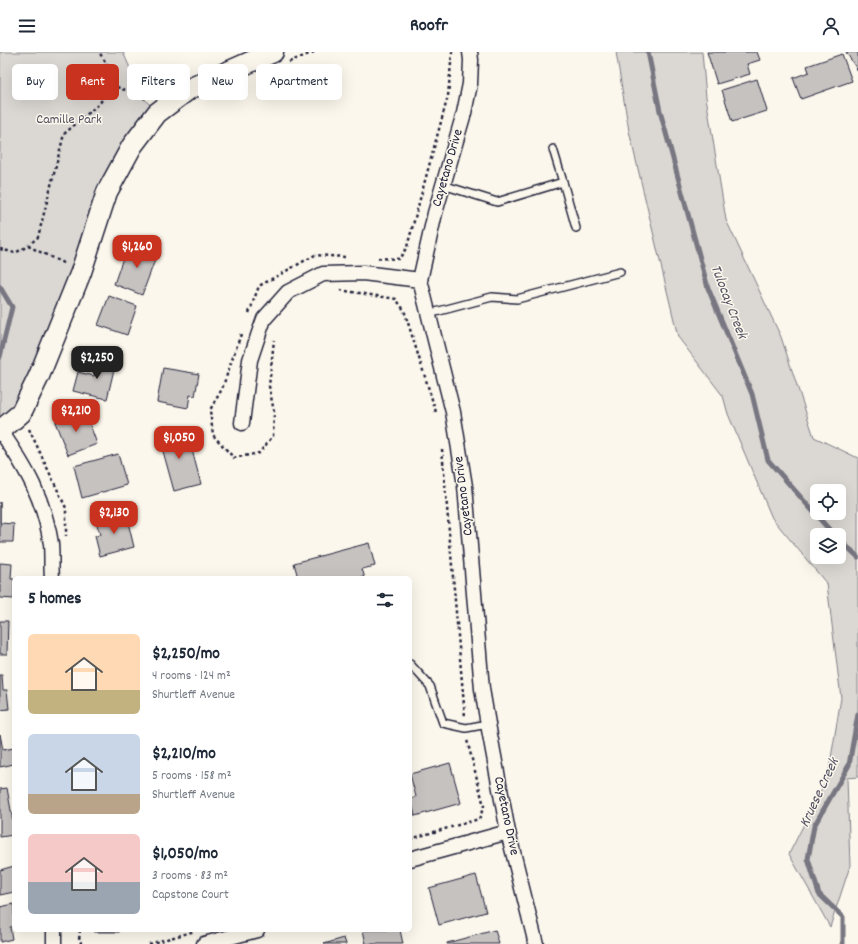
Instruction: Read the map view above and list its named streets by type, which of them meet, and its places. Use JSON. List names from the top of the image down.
{
  "streets": {
    "street": ["Cayetano Drive"]
  },
  "water": ["Tulocay Creek", "Kruese Creek"],
  "parks": ["Camille Park"],
  "page": {
    "header": "Roofr",
    "chip": [
      "Buy",
      "Rent",
      "Filters",
      "New",
      "Apartment"
    ],
    "price": [
      "$1,260",
      "$2,250",
      "$2,210",
      "$1,050",
      "$2,130"
    ],
    "heading": "5 homes",
    "list": [
      {
        "name": "$2,250/mo",
        "note": "4 rooms · 124 m² · Shurtleff Avenue"
      },
      {
        "name": "$2,210/mo",
        "note": "5 rooms · 158 m² · Shurtleff Avenue"
      },
      {
        "name": "$1,050/mo",
        "note": "3 rooms · 83 m² · Capstone Court"
      }
    ]
  }
}
